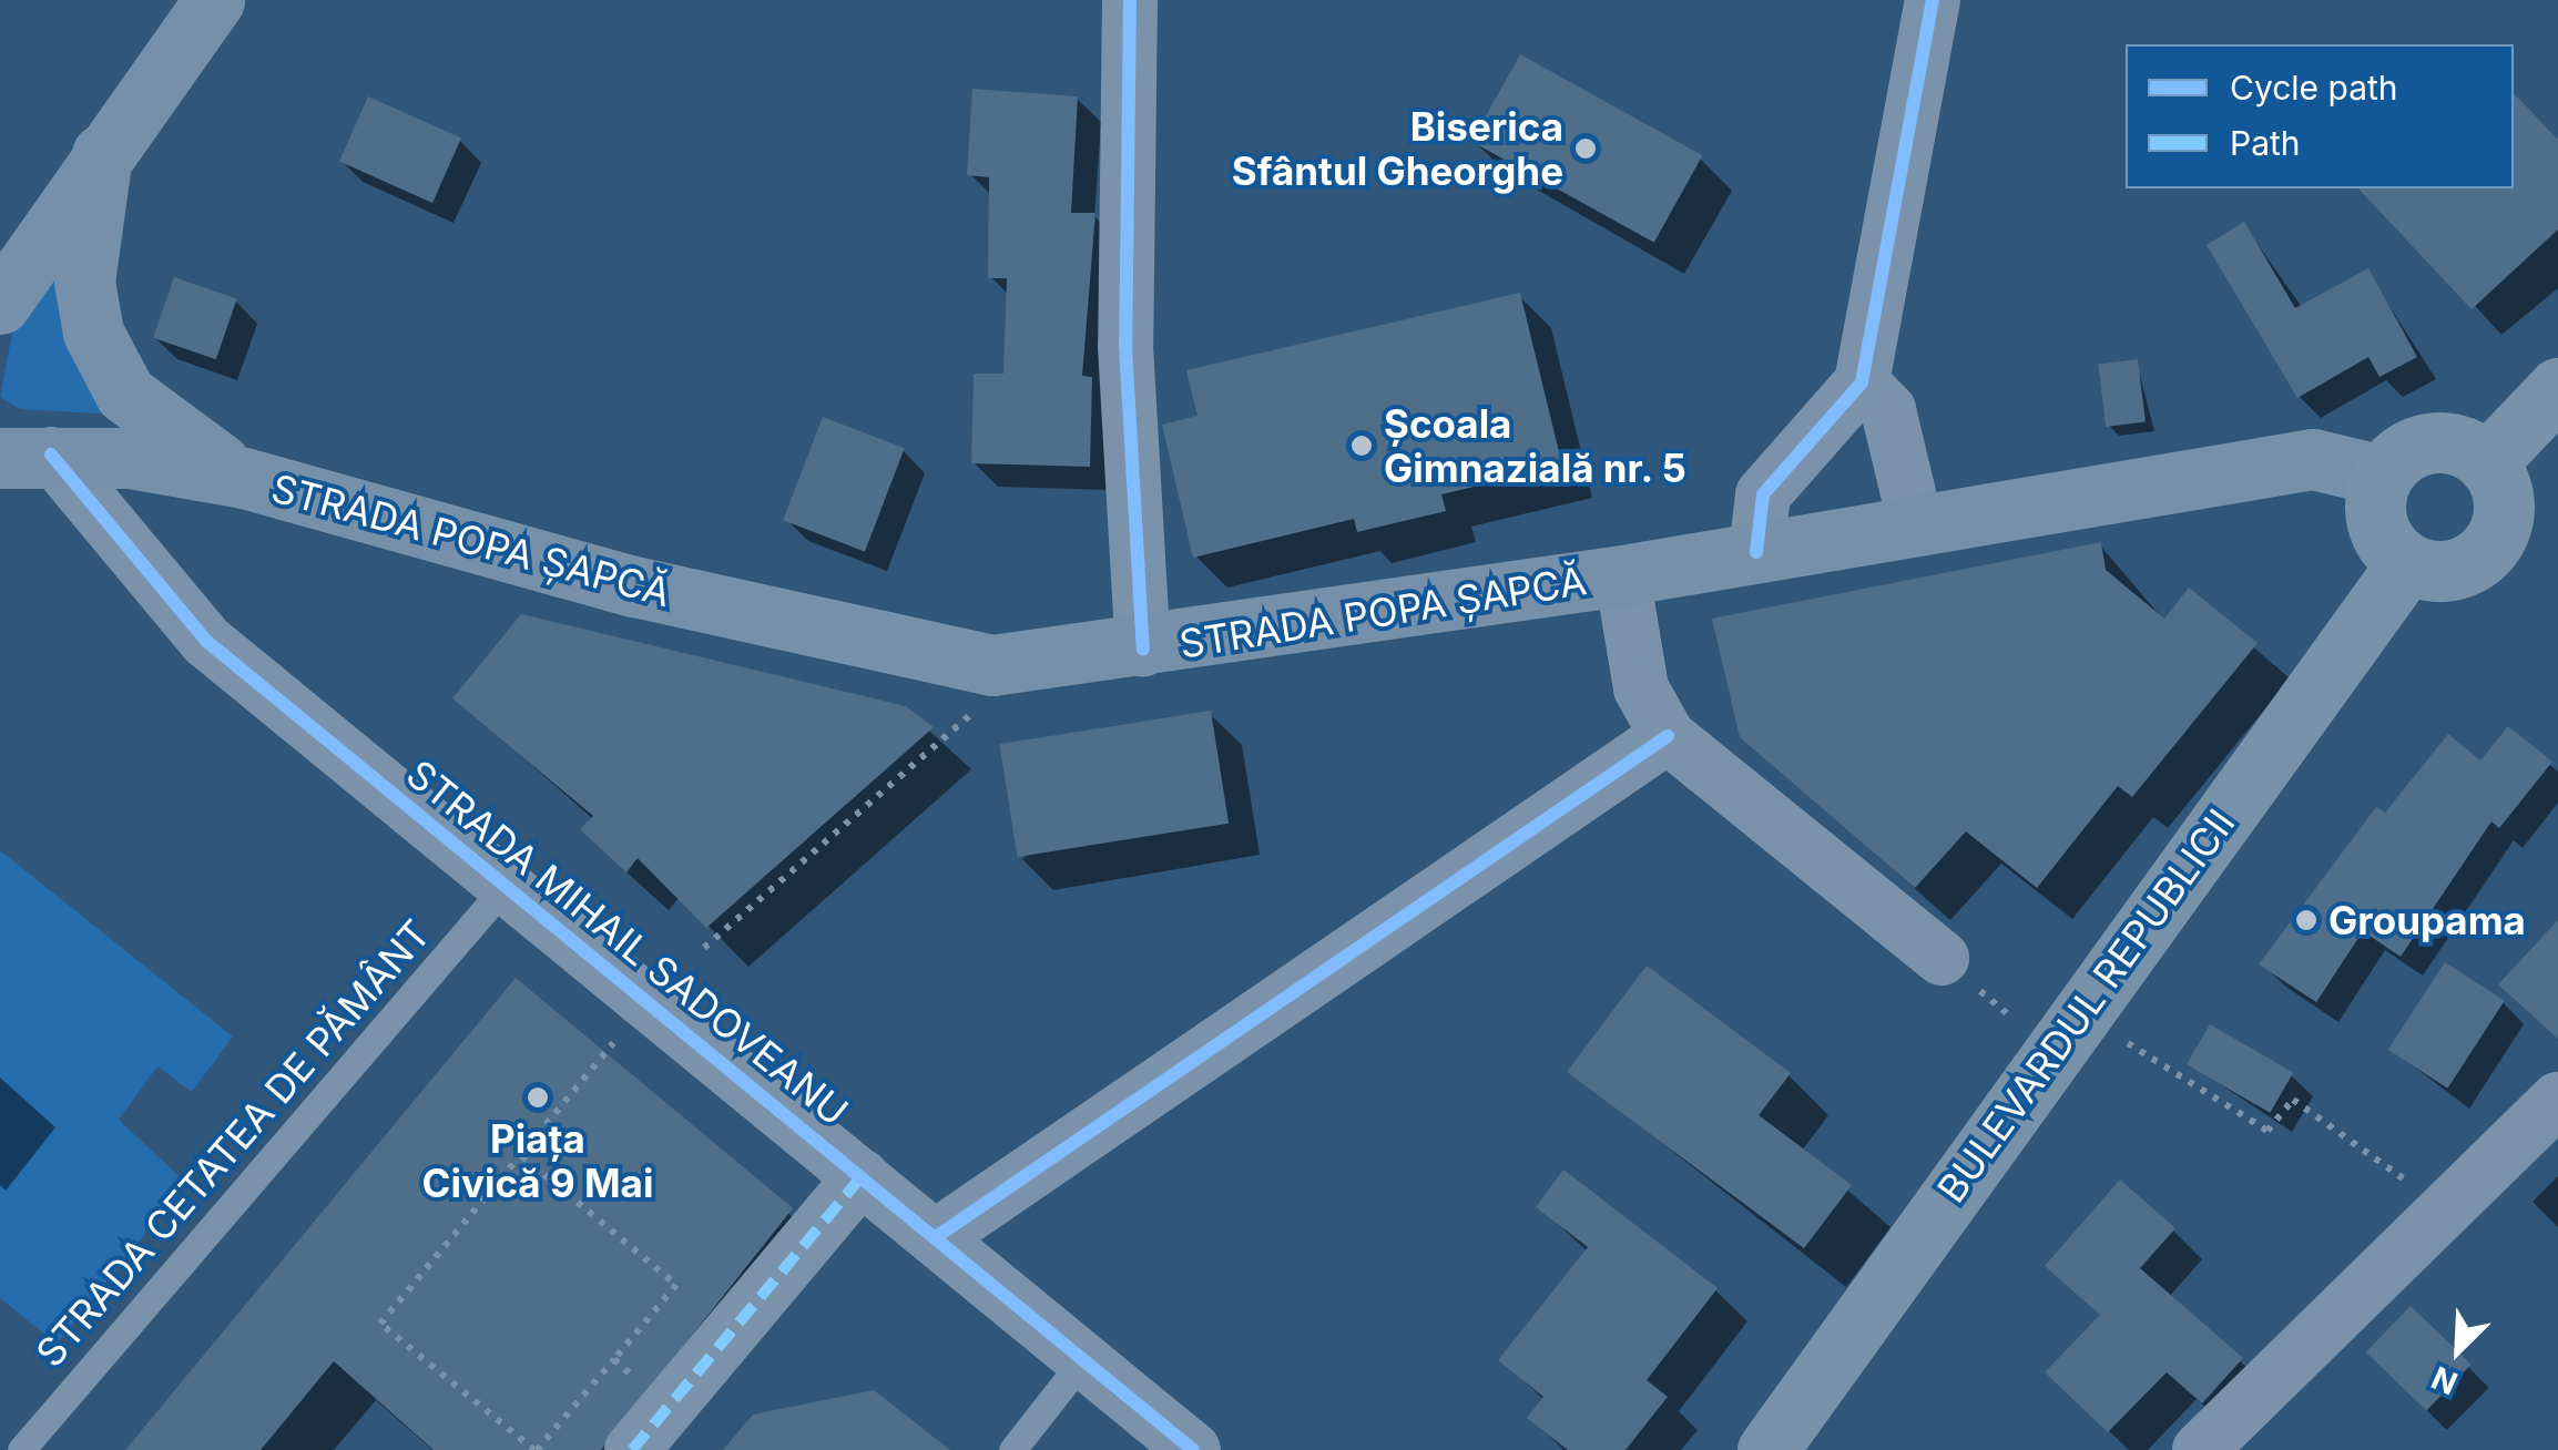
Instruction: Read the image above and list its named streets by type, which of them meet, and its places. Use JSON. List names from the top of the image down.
{
  "streets": {
    "main road": ["STRADA POPA ȘAPCĂ", "BULEVARDUL REPUBLICII"],
    "street": ["STRADA MIHAIL SADOVEANU"],
    "lane": ["STRADA CETATEA DE PĂMÂNT"]
  },
  "crossings": [
    ["STRADA POPA ȘAPCĂ", "STRADA MIHAIL SADOVEANU"],
    ["STRADA POPA ȘAPCĂ", "BULEVARDUL REPUBLICII"],
    ["STRADA MIHAIL SADOVEANU", "STRADA CETATEA DE PĂMÂNT"]
  ],
  "places": [
    "Biserica Sfântul Gheorghe",
    "Școala Gimnazială nr. 5",
    "Groupama",
    "Piața Civică 9 Mai"
  ],
  "legend": ["Cycle path", "Path"],
  "north": "bottom left"
}
